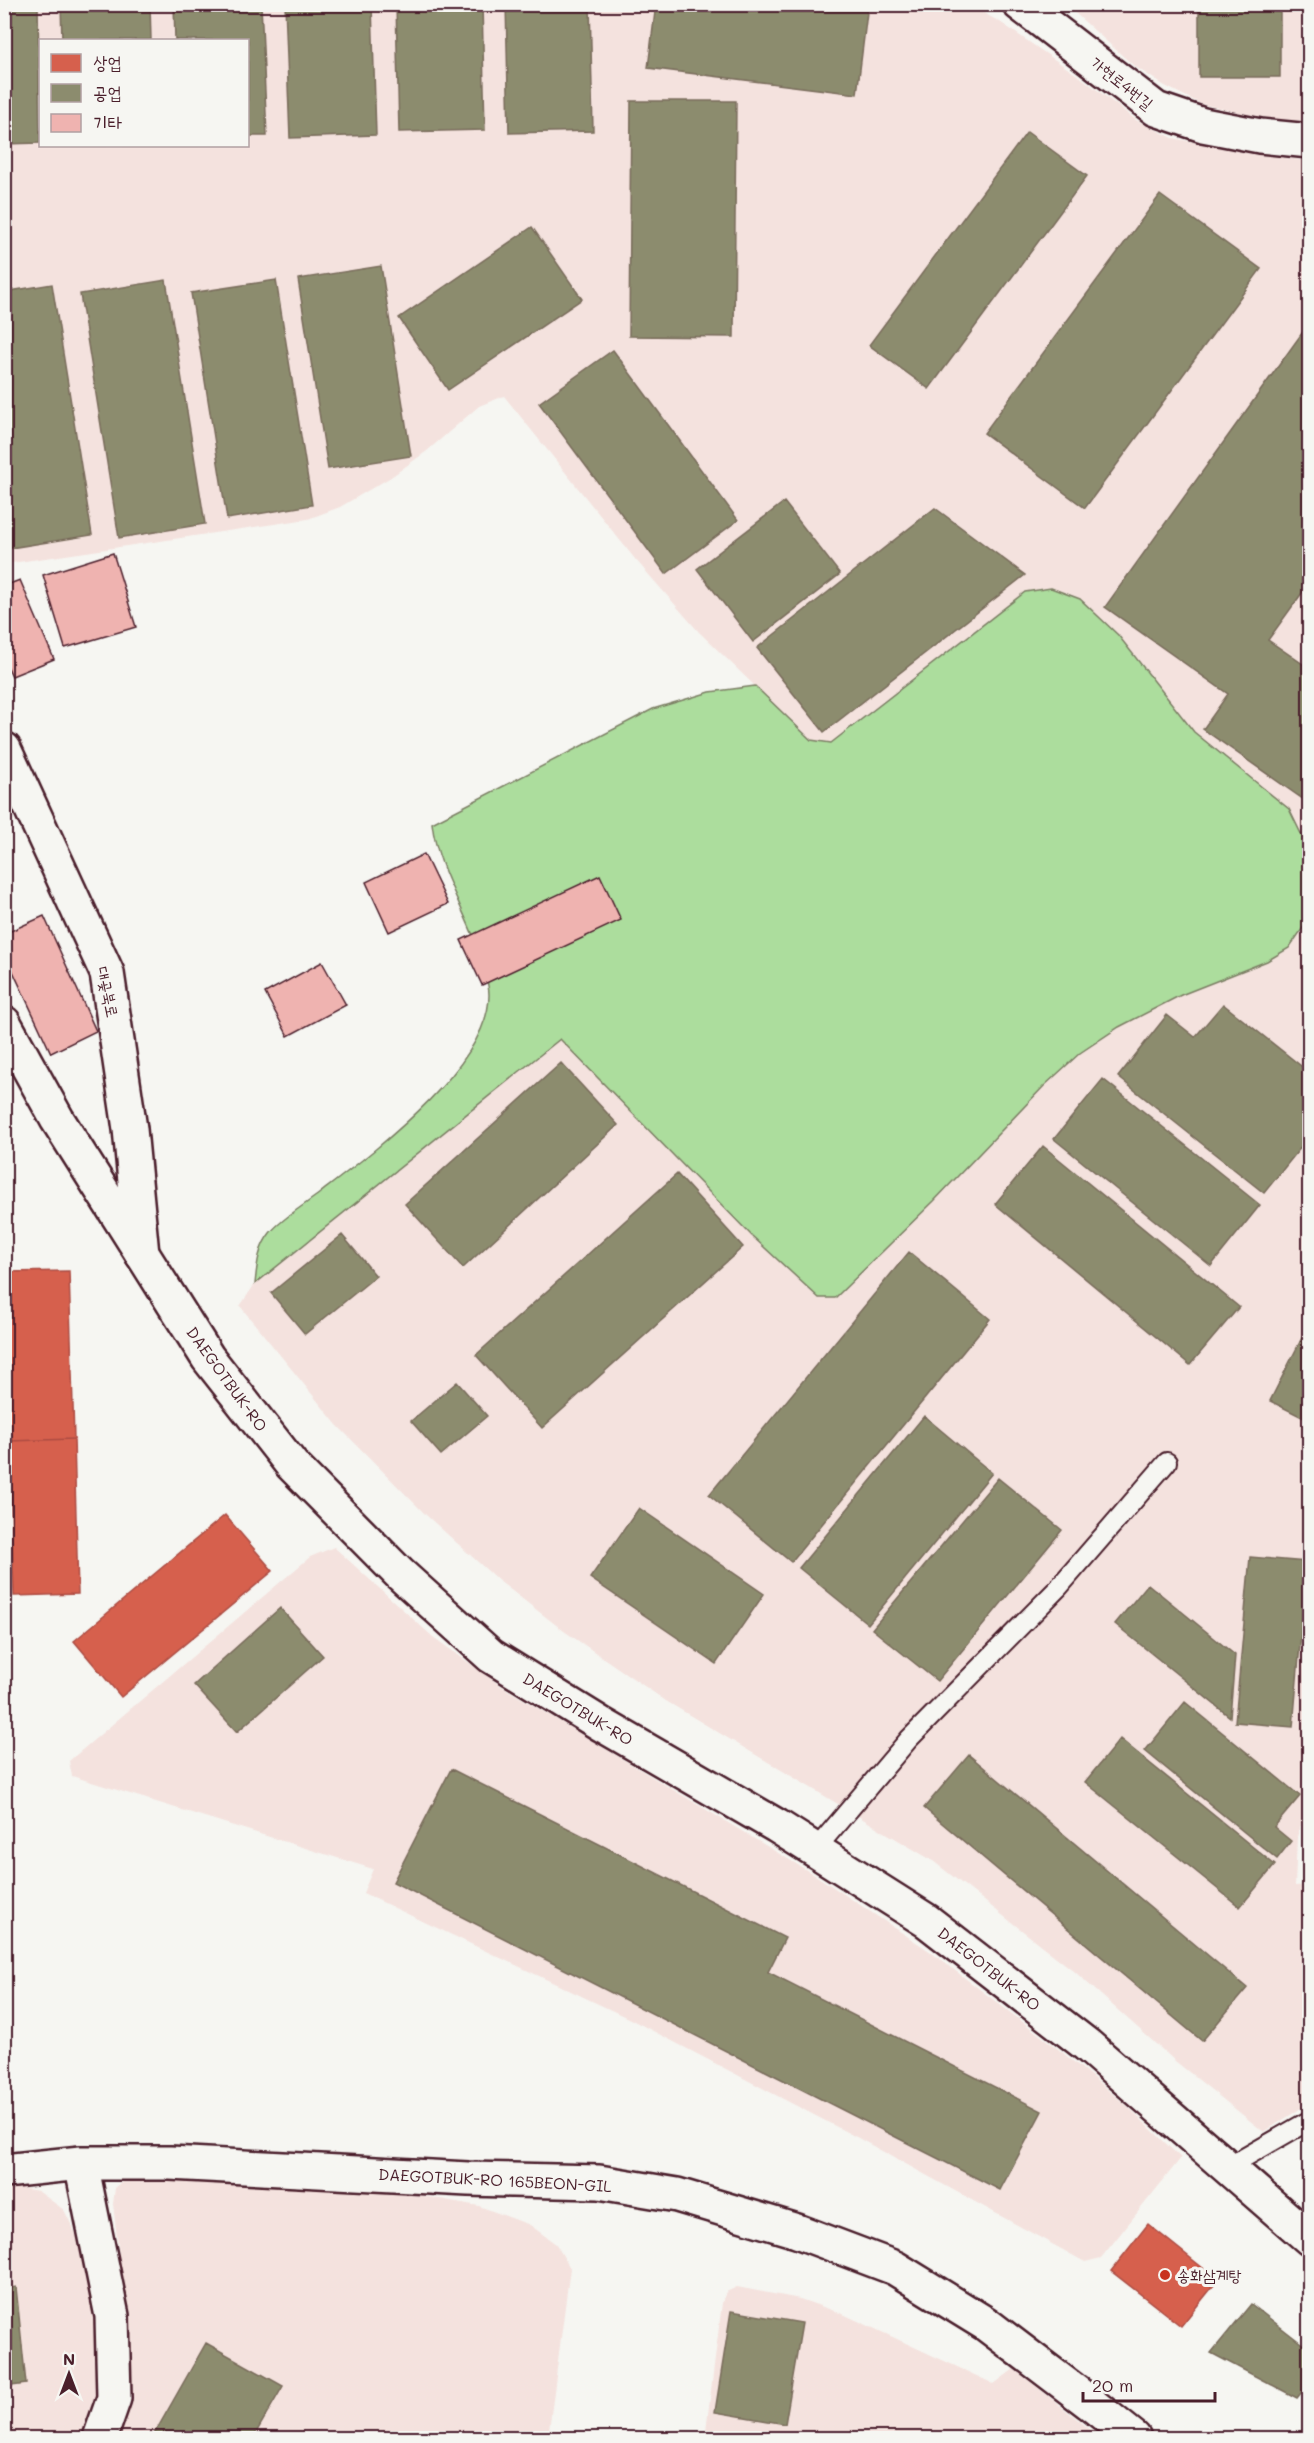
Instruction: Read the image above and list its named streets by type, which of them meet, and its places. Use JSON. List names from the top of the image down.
{
  "streets": {
    "street": [
      "가현로4번길",
      "대곶북로",
      "DAEGOTBUK-RO",
      "DAEGOTBUK-RO 165BEON-GIL"
    ]
  },
  "crossings": [
    ["대곶북로", "DAEGOTBUK-RO"]
  ],
  "places": ["송화삼계탕"],
  "legend": ["상업", "공업", "기타"],
  "scale_bar": "20 m",
  "north": "top"
}
